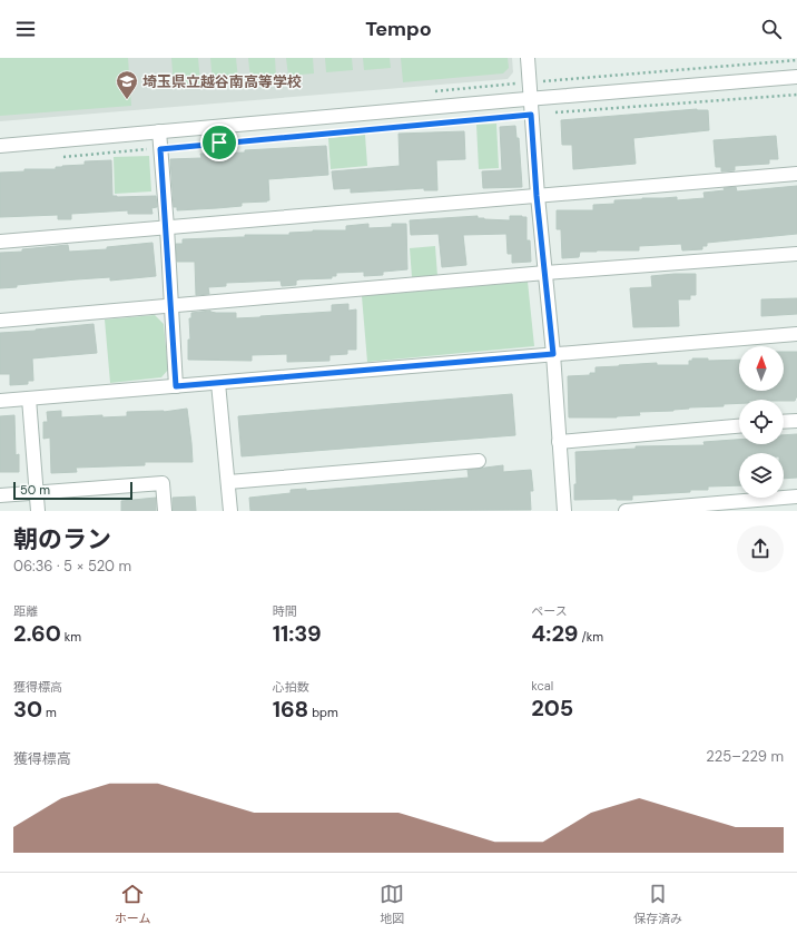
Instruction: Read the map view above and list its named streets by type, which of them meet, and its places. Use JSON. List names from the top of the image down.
{
  "places": {
    "school or university": ["埼玉県立越谷南高等学校"]
  },
  "scale_bar": "50 m",
  "north": "top",
  "page": {
    "header": "Tempo",
    "scale": "50 m",
    "heading": ["朝のラン", "06:36 · 5 × 520 m"],
    "stats": [
      ["距離", "2.60 km"],
      ["時間", "11:39"],
      ["ペース", "4:29 /km"],
      ["獲得標高", "30 m"],
      ["心拍数", "168 bpm"],
      ["kcal", "205"]
    ],
    "chart": ["獲得標高", "225–229 m"],
    "tabs": ["ホーム", "地図", "保存済み"]
  }
}
